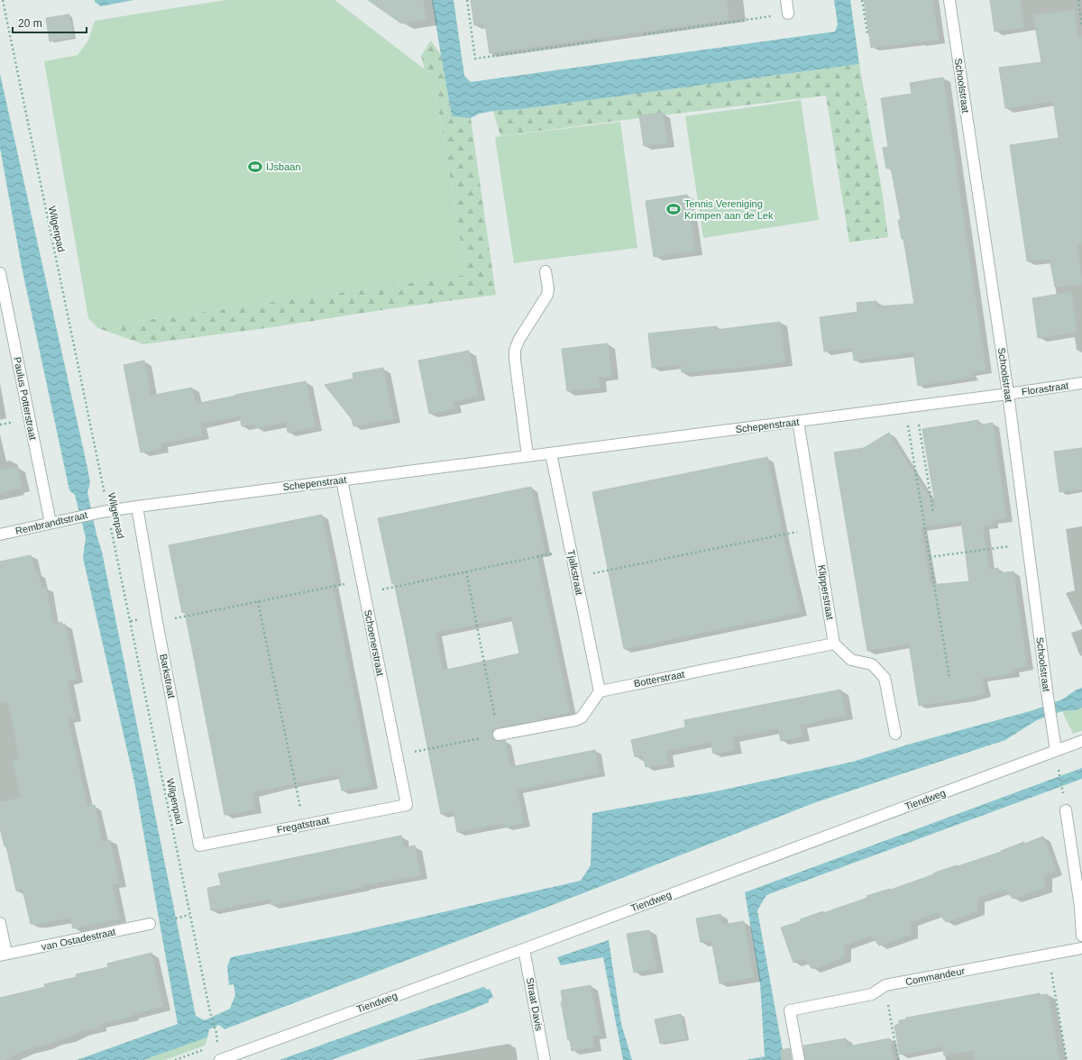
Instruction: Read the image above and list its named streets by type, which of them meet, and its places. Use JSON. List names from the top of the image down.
{
  "streets": {
    "street": [
      "Schoolstraat",
      "Florastraat",
      "Paulus Potterstraat",
      "Schepenstraat",
      "Rembrandtstraat",
      "Tjalkstraat",
      "Klipperstraat",
      "Schoenerstraat",
      "Barkstraat",
      "Botterstraat",
      "Tiendweg",
      "Fregatstraat",
      "van Ostadestraat",
      "Commandeur",
      "Straat Davis"
    ],
    "path": ["Wilgenpad"]
  },
  "crossings": [
    ["Schoolstraat", "Florastraat"],
    ["Schoolstraat", "Schepenstraat"],
    ["Schoolstraat", "Tiendweg"],
    ["Wilgenpad", "Schepenstraat"],
    ["Wilgenpad", "Rembrandtstraat"],
    ["Florastraat", "Schepenstraat"],
    ["Paulus Potterstraat", "Rembrandtstraat"],
    ["Schepenstraat", "Rembrandtstraat"],
    ["Schepenstraat", "Tjalkstraat"],
    ["Schepenstraat", "Klipperstraat"],
    ["Schepenstraat", "Schoenerstraat"],
    ["Schepenstraat", "Barkstraat"],
    ["Tjalkstraat", "Botterstraat"],
    ["Klipperstraat", "Botterstraat"],
    ["Schoenerstraat", "Fregatstraat"],
    ["Barkstraat", "Fregatstraat"],
    ["Tiendweg", "Straat Davis"]
  ],
  "places": {
    "sports": ["IJsbaan", "Tennis Vereniging Krimpen aan de Lek"]
  },
  "scale_bar": "20 m"
}
